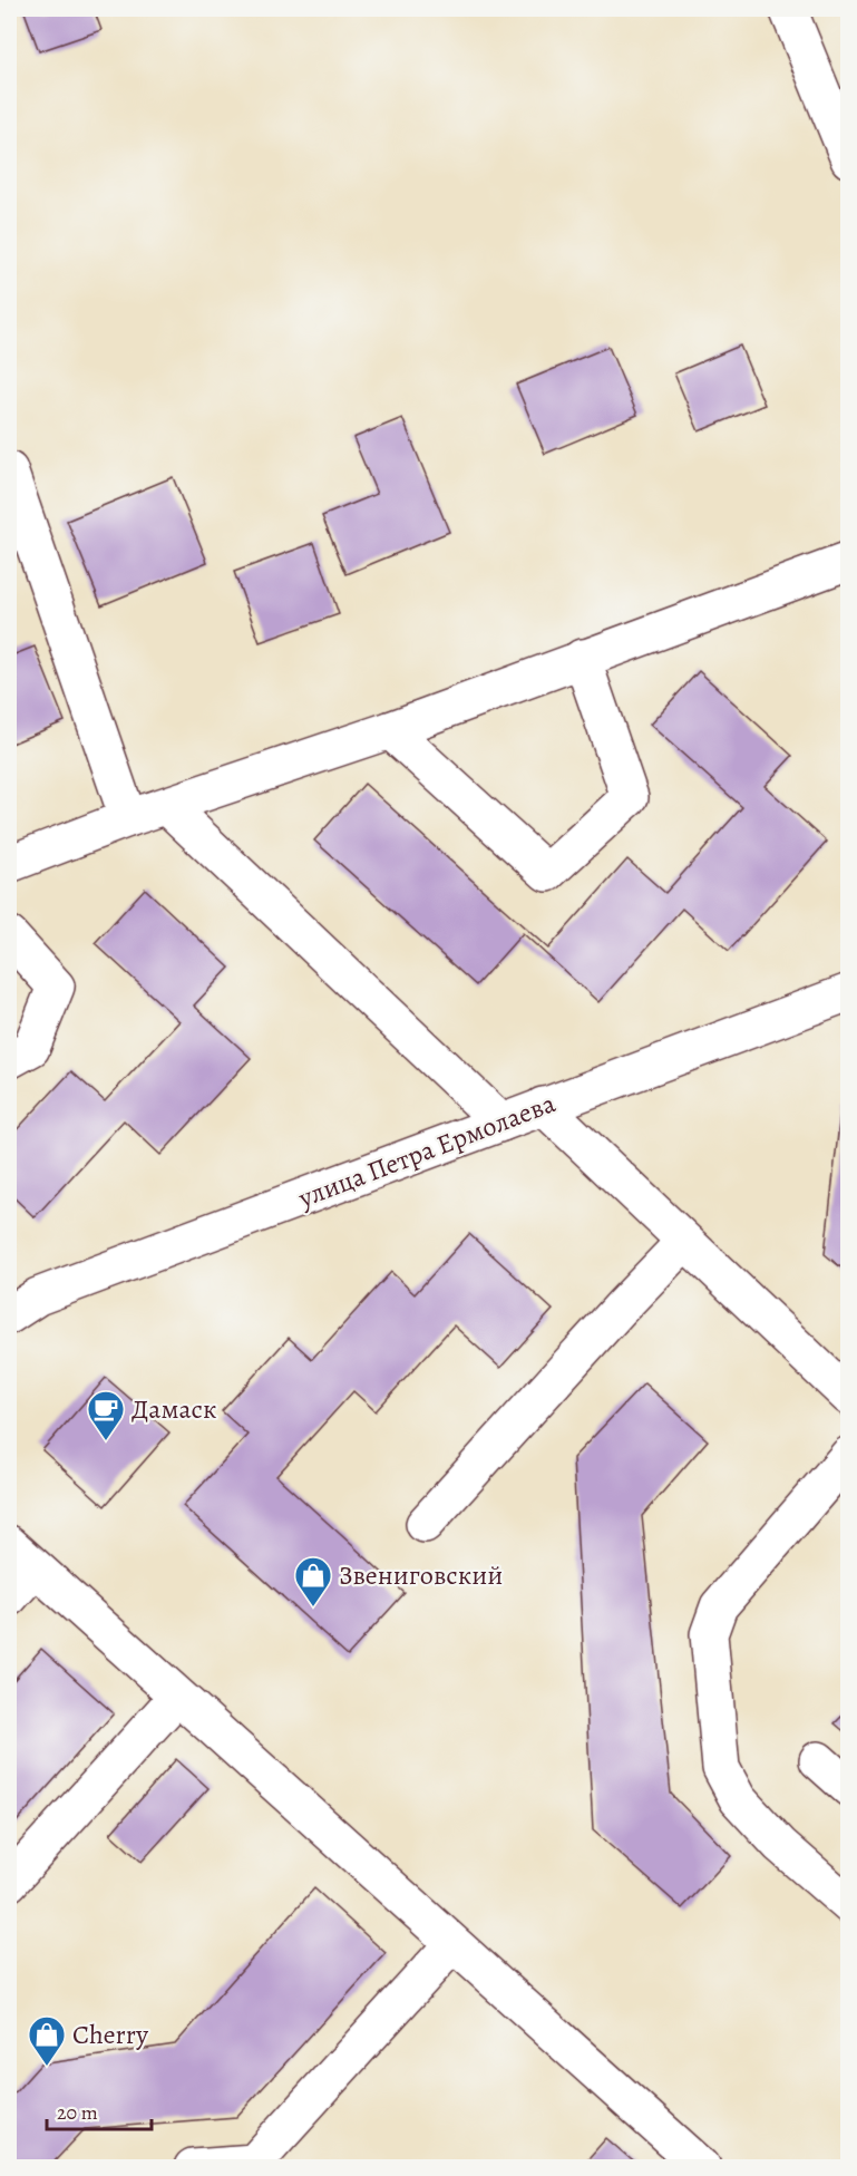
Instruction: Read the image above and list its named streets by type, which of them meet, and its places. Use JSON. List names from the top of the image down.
{
  "streets": {
    "street": ["улица Петра Ермолаева"]
  },
  "places": {
    "cafe": ["Дамаск"],
    "shop": ["Звениговский", "Cherry"]
  },
  "scale_bar": "20 m"
}
